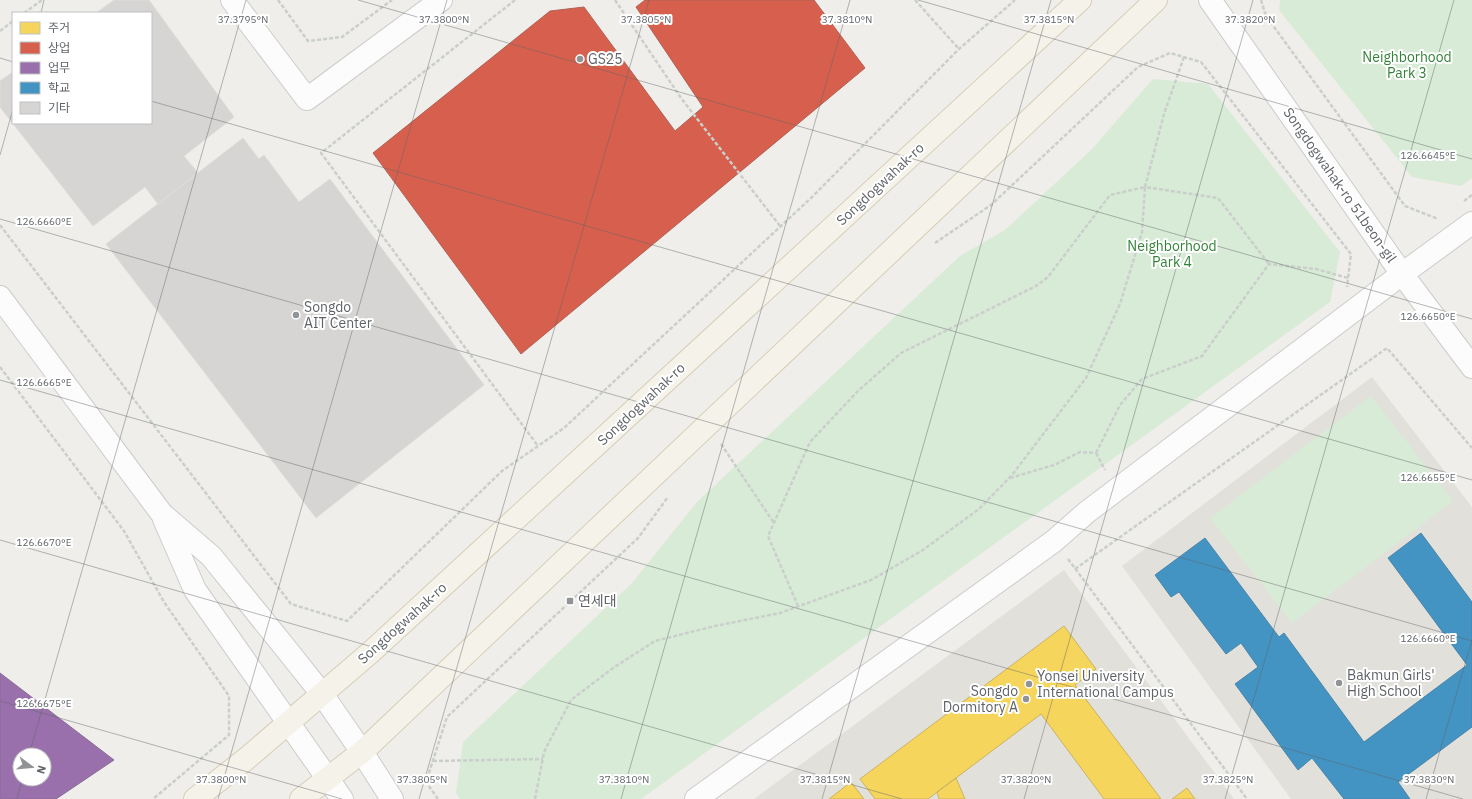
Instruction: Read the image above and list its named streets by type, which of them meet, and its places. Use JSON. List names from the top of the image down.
{
  "streets": {
    "main road": ["Songdogwahak-ro"],
    "street": ["Songdogwahak-ro 51beon-gil"]
  },
  "parks": ["Neighborhood Park 3", "Neighborhood Park 4"],
  "places": {
    "other": [
      "GS25",
      "Songdo AIT Center",
      "Bakmun Girls' High School",
      "Yonsei University International Campus",
      "Songdo Dormitory A"
    ],
    "transit": ["연세대"]
  },
  "legend": [
    "주거",
    "상업",
    "업무",
    "학교",
    "기타"
  ],
  "north": "right",
  "coordinates": [
    "37.3795°N",
    "37.3800°N",
    "37.3805°N",
    "37.3810°N",
    "37.3815°N",
    "37.3820°N",
    "126.6645°E",
    "126.6660°E",
    "126.6650°E",
    "126.6665°E",
    "126.6655°E",
    "126.6670°E",
    "126.6675°E",
    "37.3825°N",
    "37.3830°N"
  ]
}
